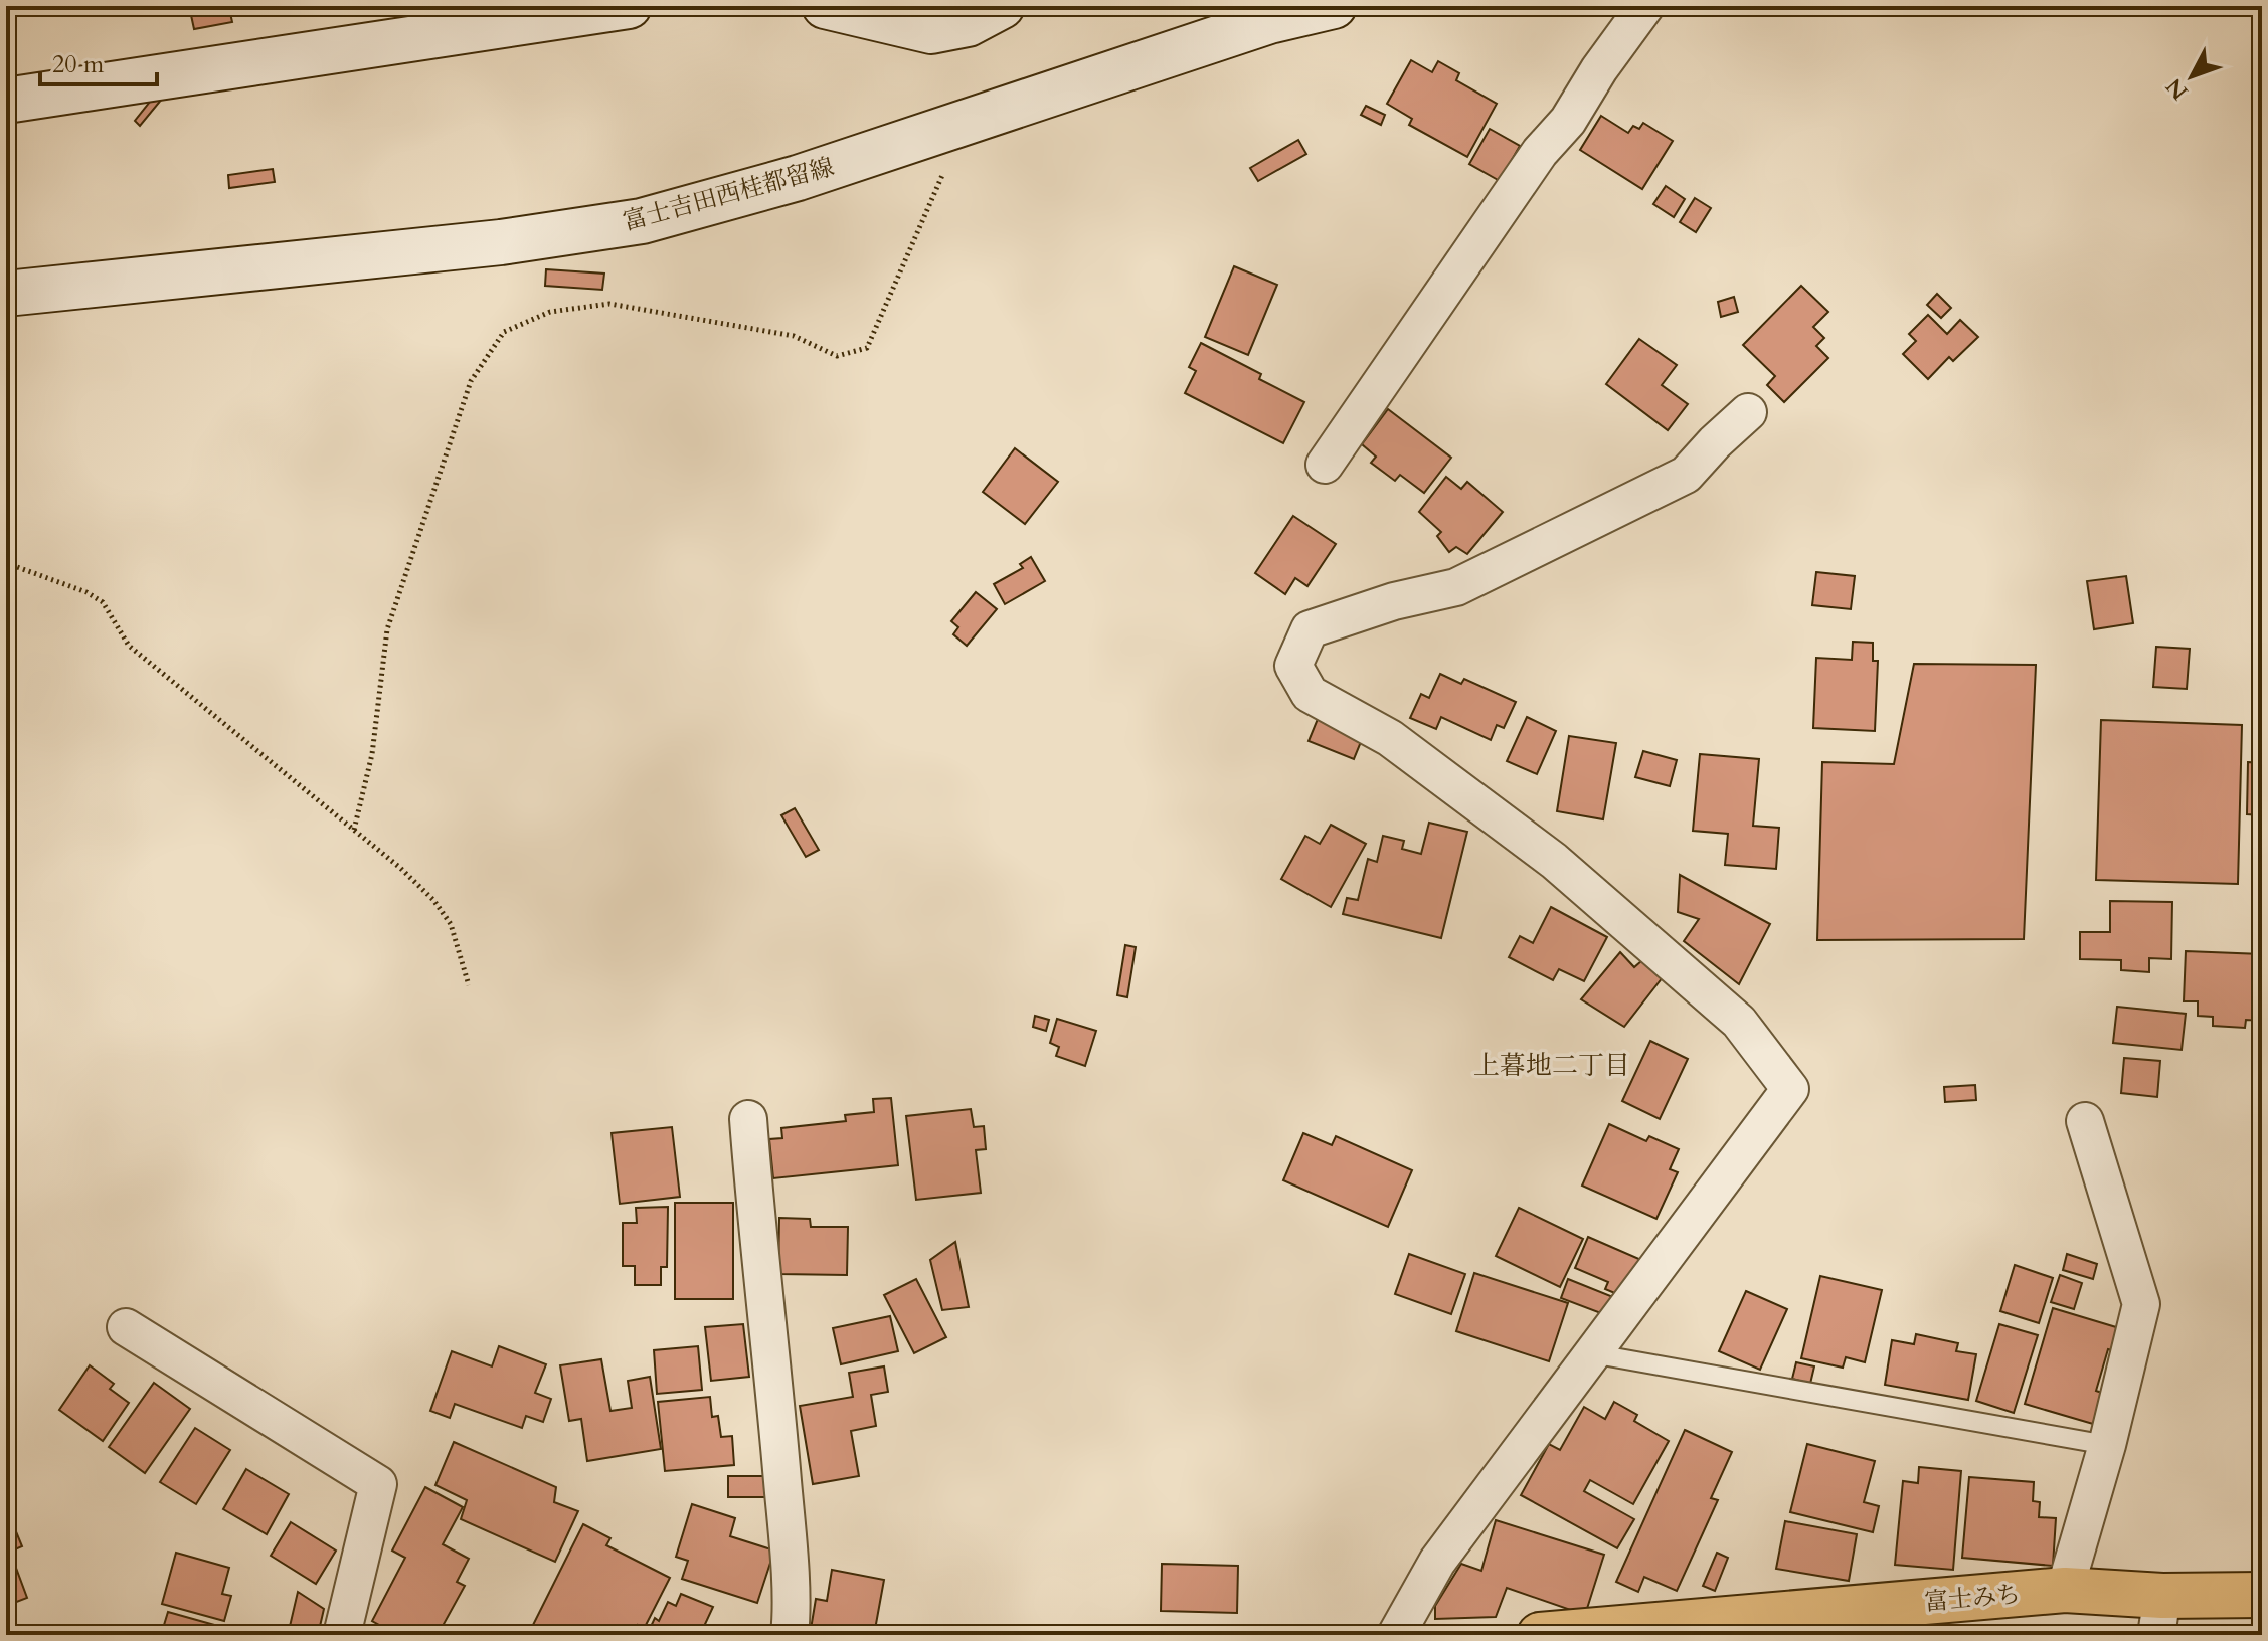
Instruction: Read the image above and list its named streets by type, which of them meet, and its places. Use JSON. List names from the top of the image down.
{
  "streets": {
    "highway": ["富士みち"],
    "main road": ["富士吉田西桂都留線"]
  },
  "districts": ["上暮地二丁目"],
  "scale_bar": "20 m",
  "north": "bottom left"
}
